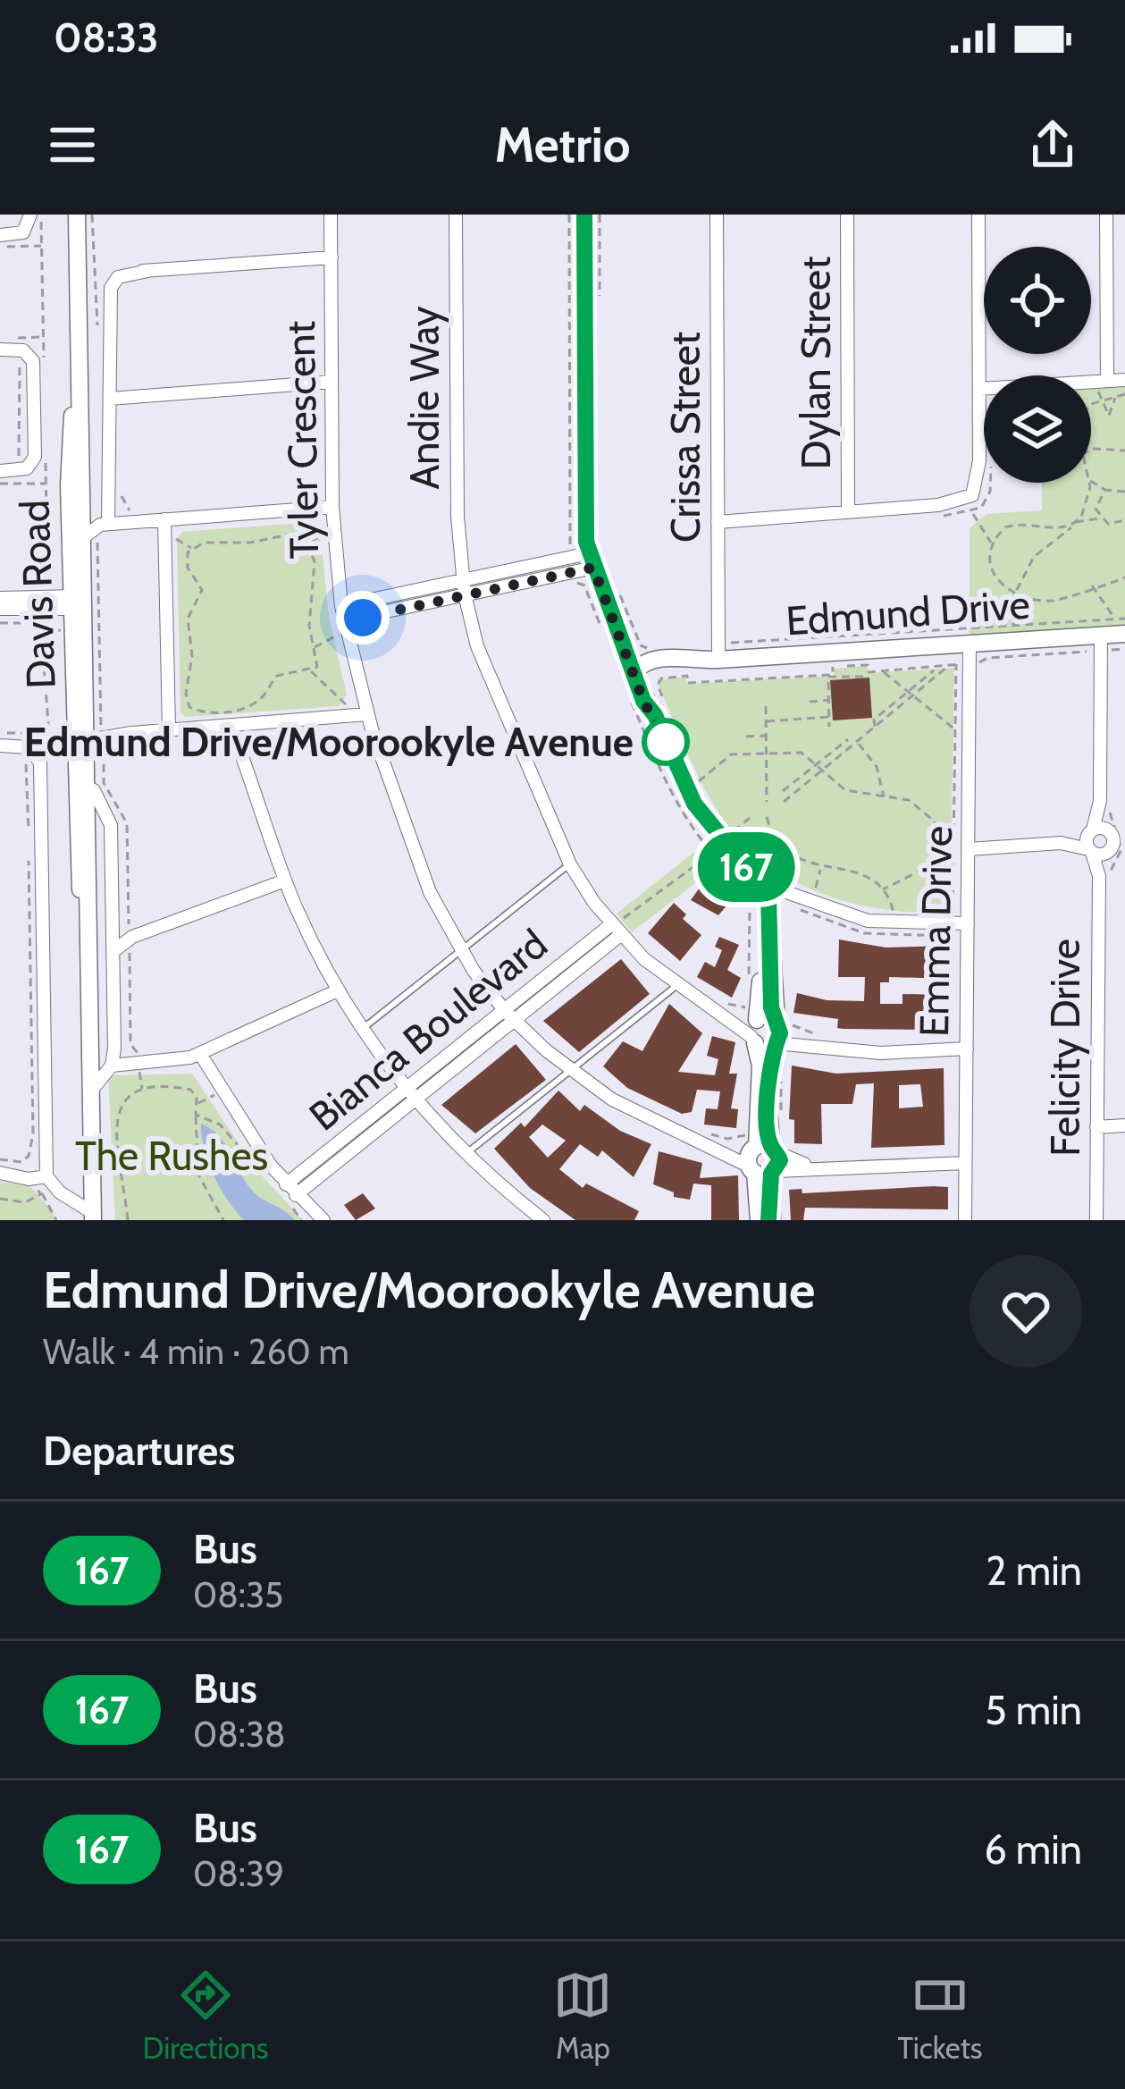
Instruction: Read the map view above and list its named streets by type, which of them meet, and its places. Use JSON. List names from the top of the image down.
{
  "streets": {
    "street": [
      "Dylan Street",
      "Andie Way",
      "Crissa Street",
      "Tyler Crescent",
      "Davis Road",
      "Edmund Drive",
      "Emma Drive",
      "Bianca Boulevard",
      "Felicity Drive"
    ]
  },
  "crossings": [
    ["Andie Way", "Emma Drive"],
    ["Andie Way", "Bianca Boulevard"],
    ["Crissa Street", "Edmund Drive"],
    ["Tyler Crescent", "Emma Drive"],
    ["Tyler Crescent", "Bianca Boulevard"],
    ["Edmund Drive", "Emma Drive"]
  ],
  "parks": ["The Rushes"],
  "places": ["Edmund Drive/Moorookyle Avenue"],
  "lines": ["bus line 167"],
  "page": {
    "status": "08:33",
    "header": "Metrio",
    "on_map": "167",
    "heading": [
      ["Edmund Drive/Moorookyle Avenue", "Walk · 4 min · 260 m"],
      "Departures"
    ],
    "list": [
      {
        "mark": "167",
        "name": "Bus",
        "note": "08:35",
        "value": "2 min"
      },
      {
        "mark": "167",
        "name": "Bus",
        "note": "08:38",
        "value": "5 min"
      },
      {
        "mark": "167",
        "name": "Bus",
        "note": "08:39",
        "value": "6 min"
      }
    ],
    "tabs": ["Directions", "Map", "Tickets"]
  }
}
